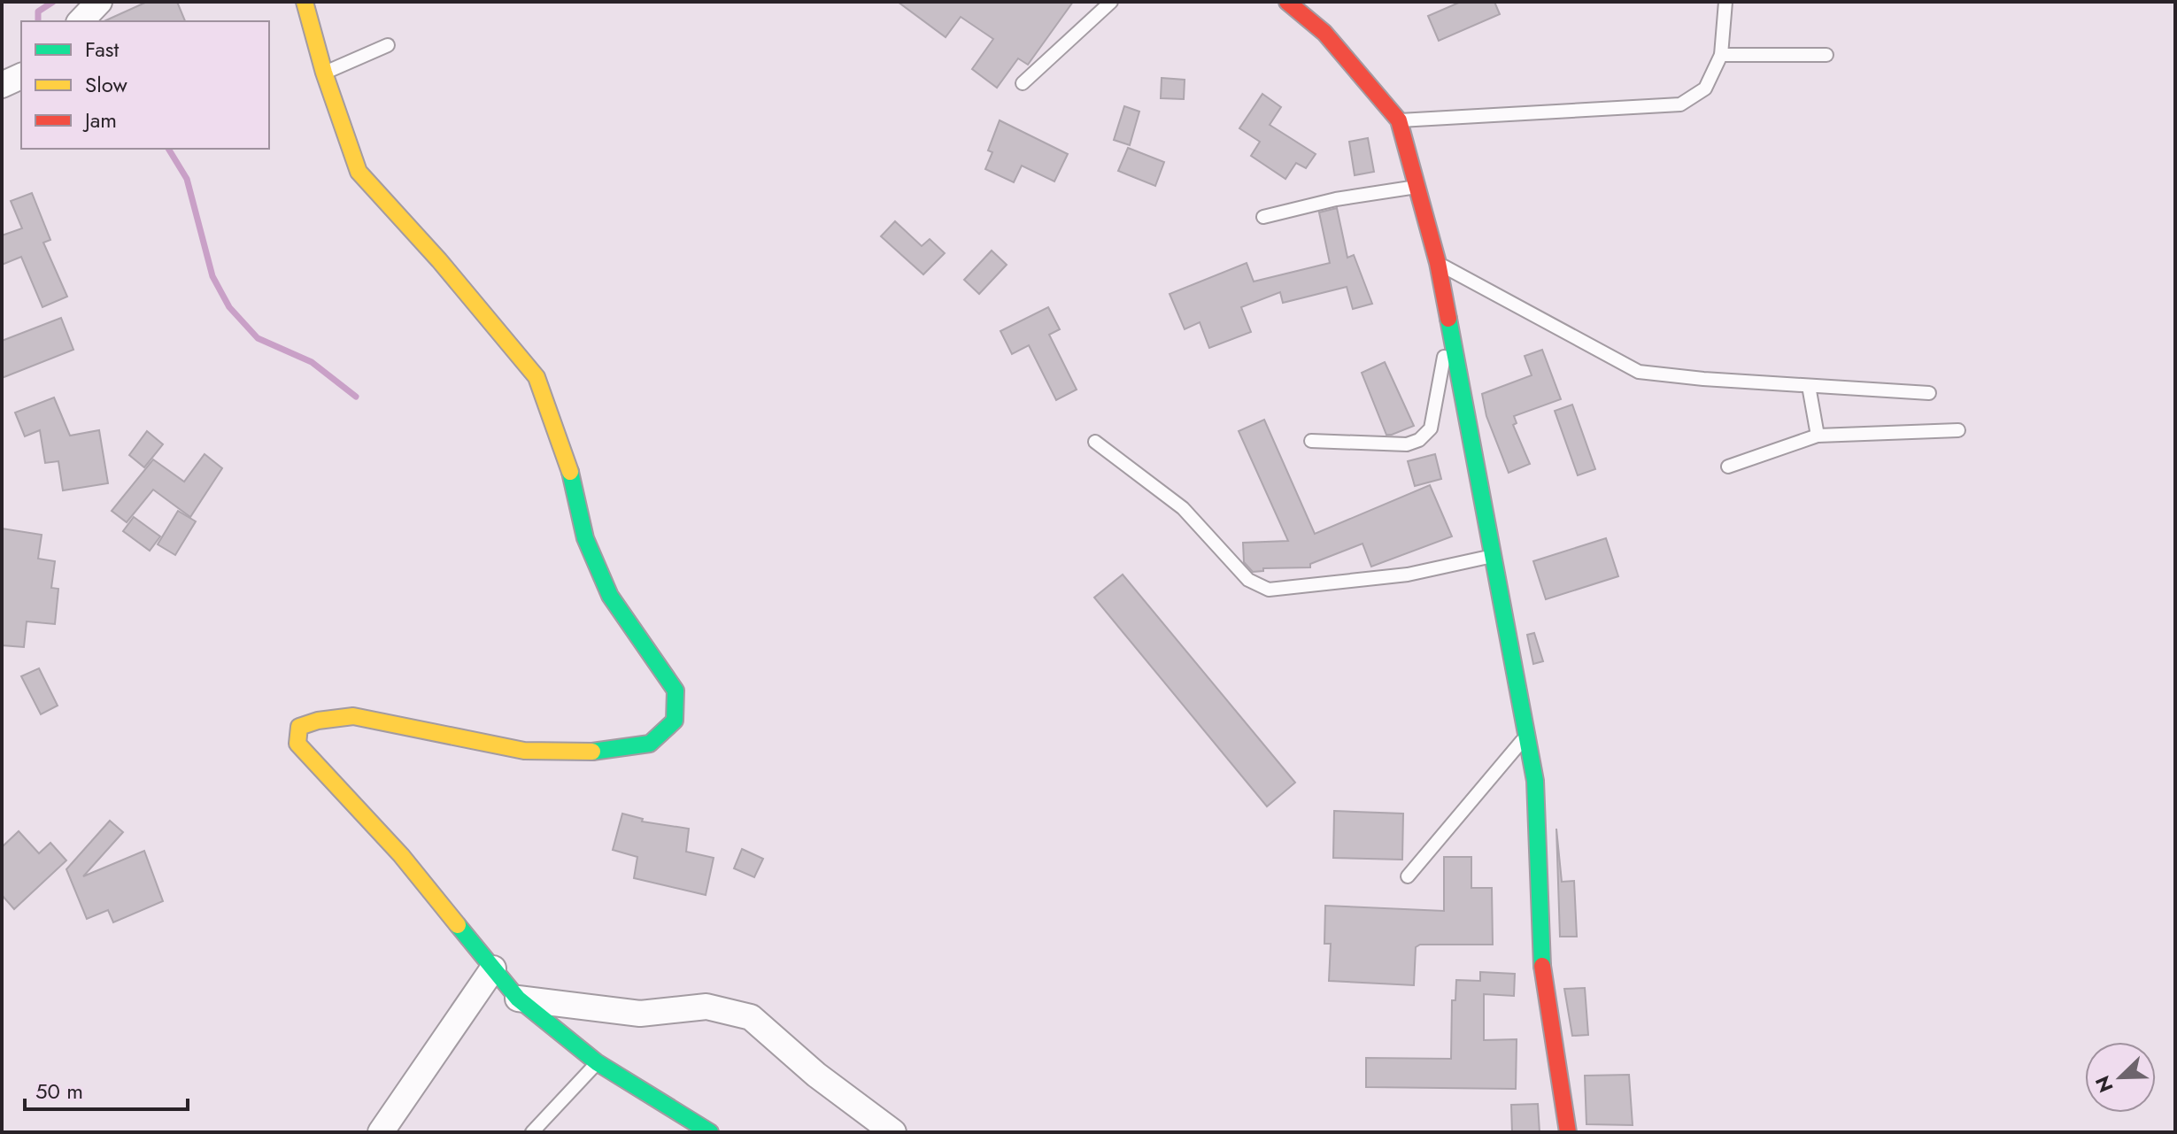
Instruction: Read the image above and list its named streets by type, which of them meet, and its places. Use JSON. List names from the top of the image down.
{
  "legend": ["Fast", "Slow", "Jam"],
  "scale_bar": "50 m",
  "north": "bottom left"
}
